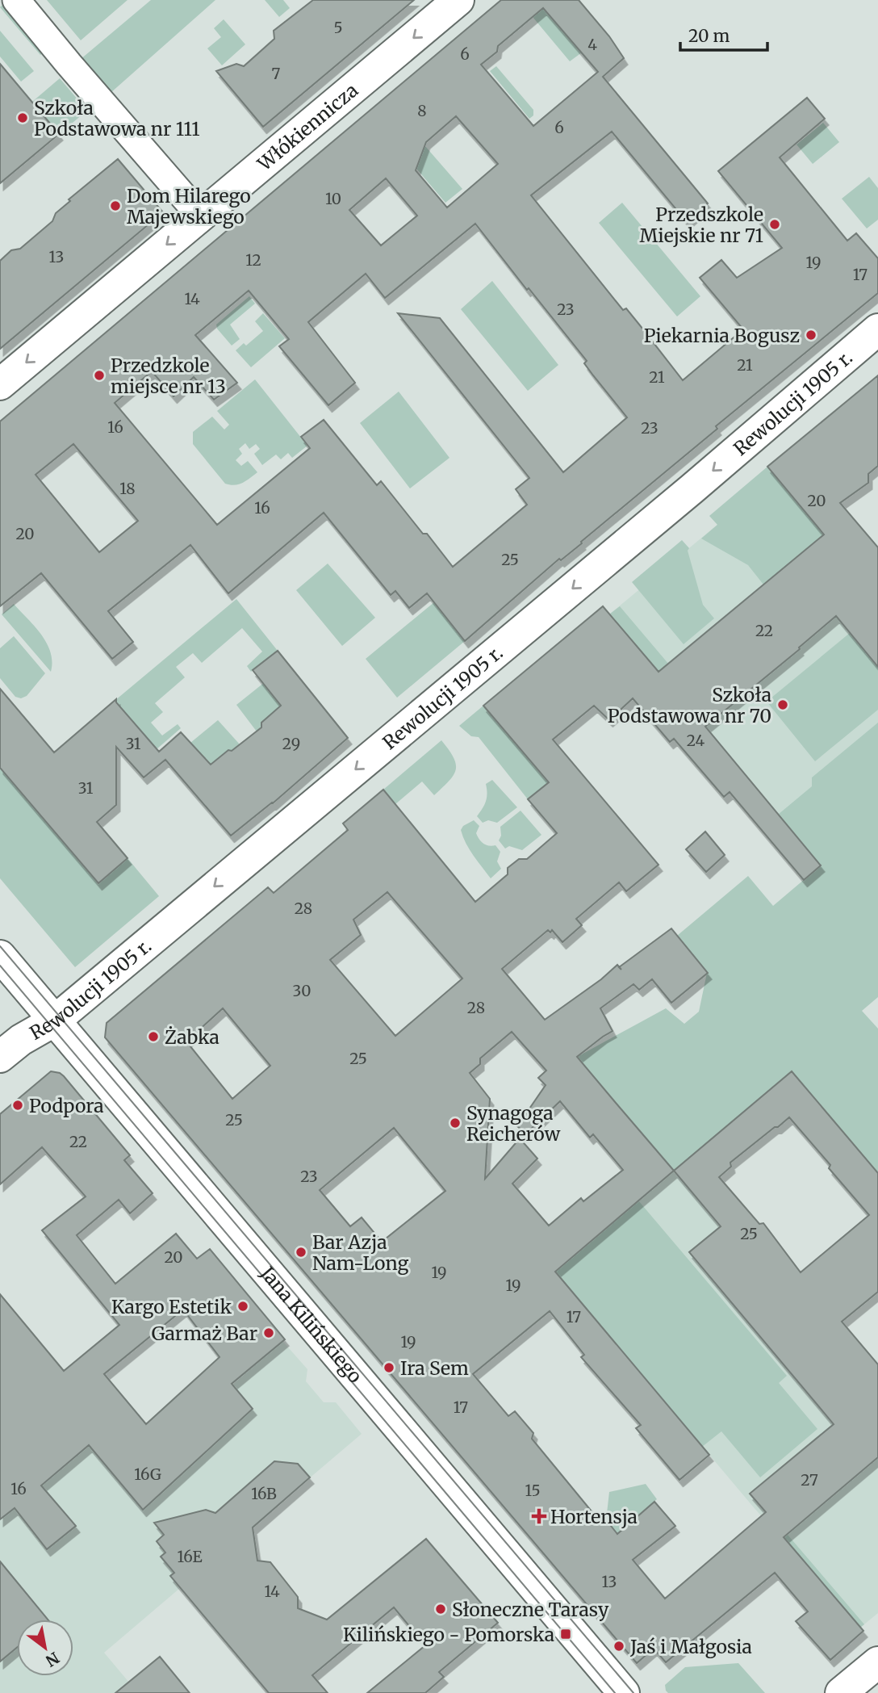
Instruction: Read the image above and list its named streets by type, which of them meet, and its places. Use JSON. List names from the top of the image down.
{
  "streets": {
    "street": ["Włókiennicza", "Rewolucji 1905 r.", "Jana Kilińskiego"]
  },
  "crossings": [
    ["Rewolucji 1905 r.", "Jana Kilińskiego"]
  ],
  "one_way": ["Włókiennicza", "Rewolucji 1905 r."],
  "places": {
    "other": [
      "Szkoła Podstawowa nr 111",
      "Dom Hilarego Majewskiego",
      "Przedszkole Miejskie nr 71",
      "Piekarnia Bogusz",
      "Przedzkole miejsce nr 13",
      "Szkoła Podstawowa nr 70",
      "Żabka",
      "Podpora",
      "Synagoga Reicherów",
      "Bar Azja Nam-Long",
      "Kargo Estetik",
      "Garmaż Bar",
      "Ira Sem",
      "Słoneczne Tarasy",
      "Jaś i Małgosia"
    ],
    "health": ["Hortensja"],
    "transit": ["Kilińskiego - Pomorska"]
  },
  "house_numbers": [
    "5",
    "4",
    "6",
    "7",
    "8",
    "6",
    "10",
    "13",
    "12",
    "19",
    "17",
    "14",
    "23",
    "21",
    "21",
    "16",
    "23",
    "18",
    "20",
    "16",
    "20",
    "25",
    "22",
    "24",
    "31",
    "29",
    "31",
    "28",
    "30",
    "28",
    "25",
    "25",
    "22",
    "23",
    "25",
    "20",
    "19",
    "19",
    "17",
    "19",
    "17",
    "16G",
    "27",
    "16",
    "15",
    "16B",
    "16E",
    "13",
    "14"
  ],
  "scale_bar": "20 m",
  "north": "bottom right"
}
